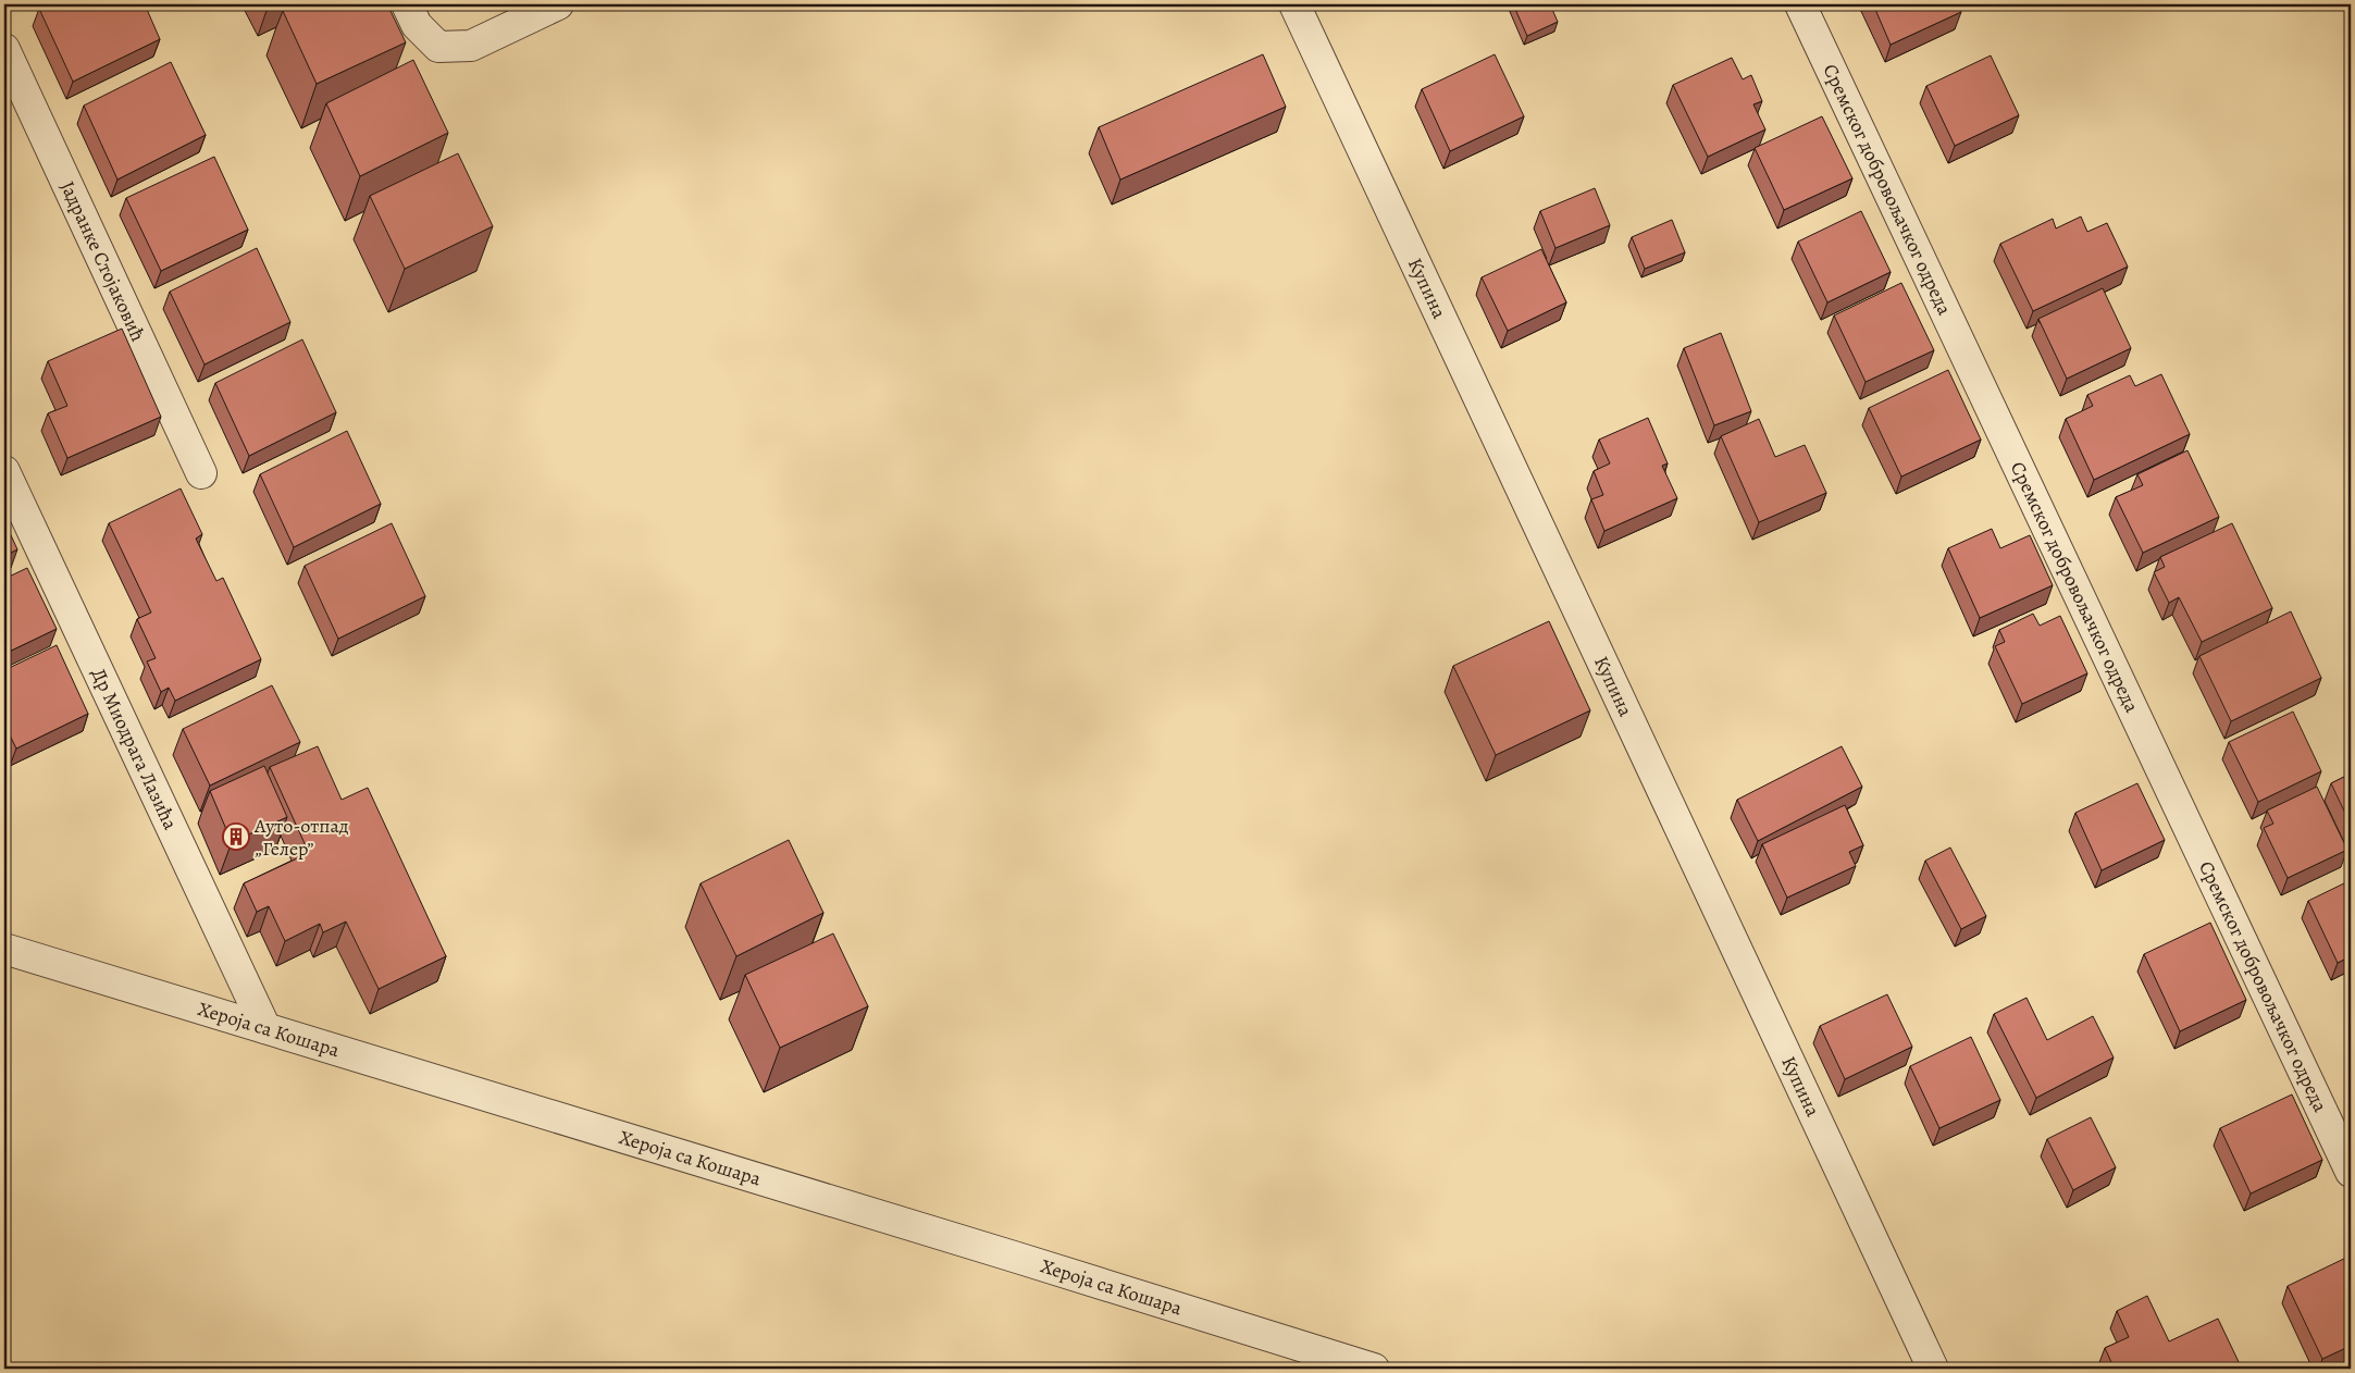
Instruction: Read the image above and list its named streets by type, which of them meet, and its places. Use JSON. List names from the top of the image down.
{
  "streets": {
    "street": [
      "Сремског добровољачког одреда",
      "Јадранке Стојаковић",
      "Купина",
      "Др Миодрага Лазића",
      "Хероја са Кошара"
    ]
  },
  "crossings": [
    ["Др Миодрага Лазића", "Хероја са Кошара"]
  ],
  "places": {
    "building": ["Ауто-отпад „Гелер”"]
  }
}
